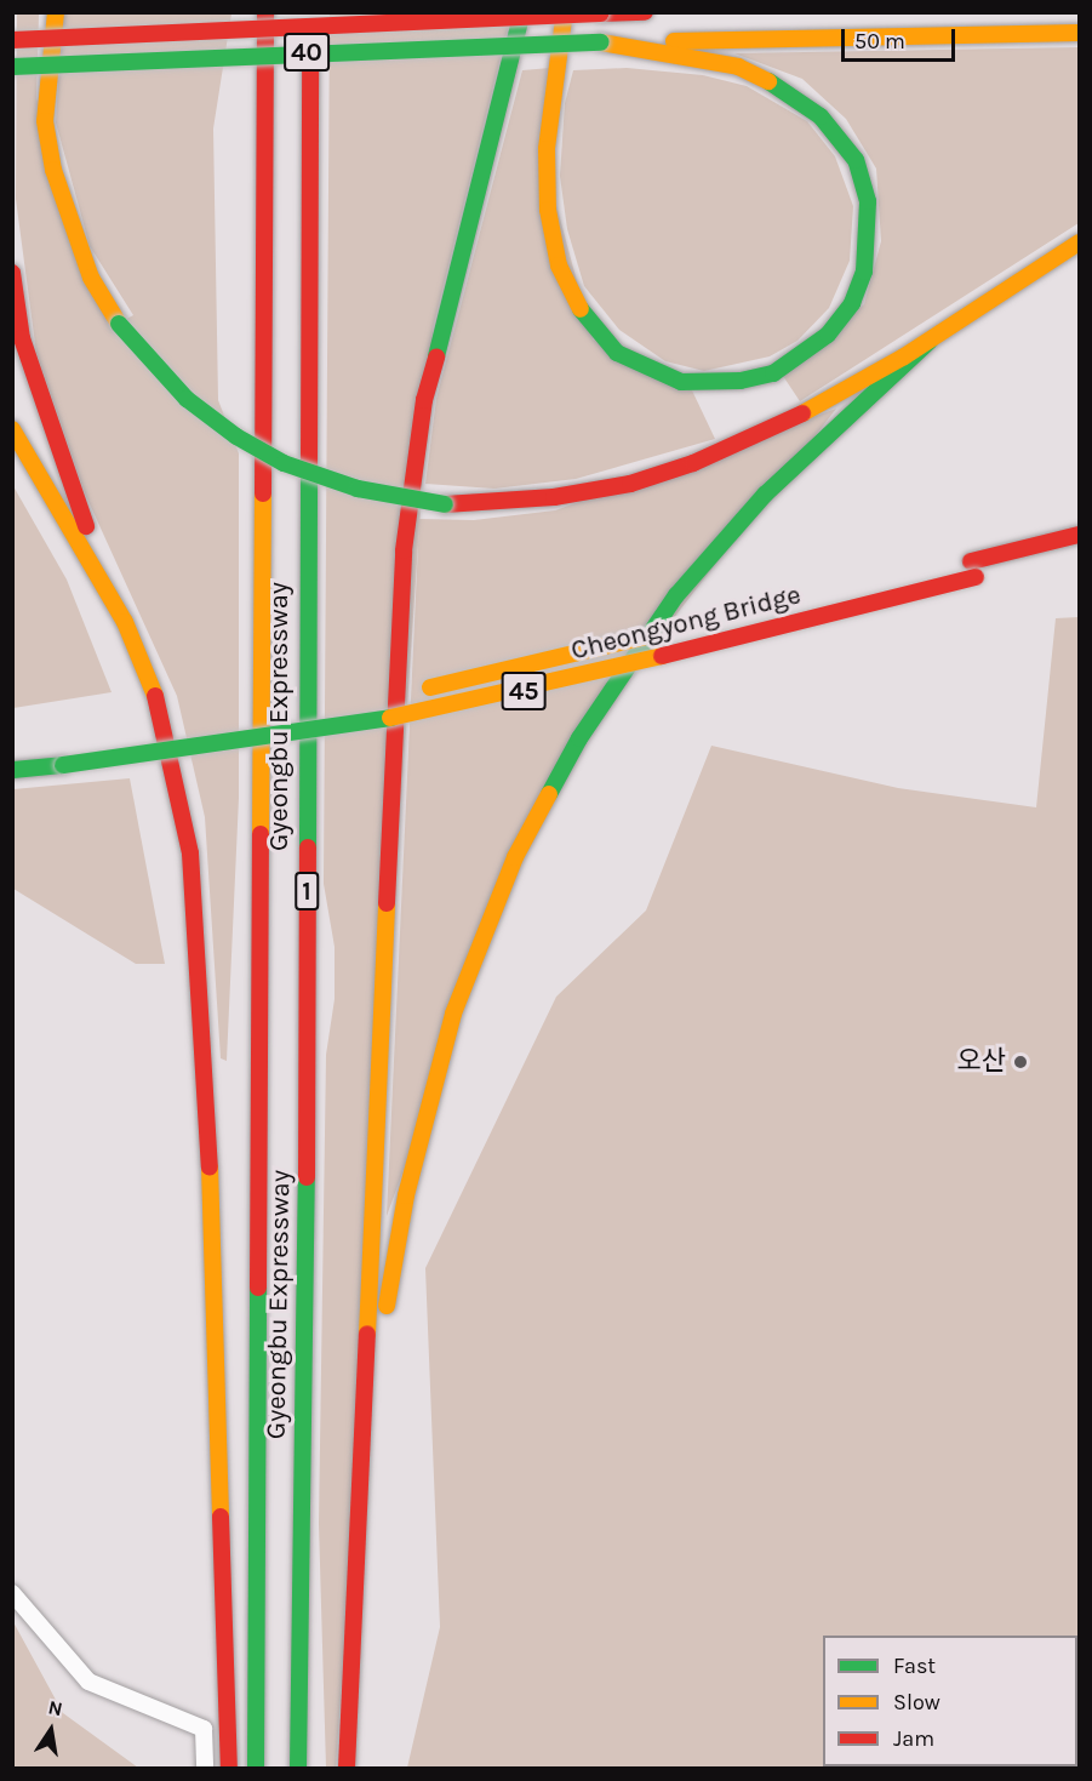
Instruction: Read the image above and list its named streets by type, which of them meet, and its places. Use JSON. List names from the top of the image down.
{
  "streets": {
    "highway": [
      "40",
      "Cheongyong Bridge",
      "45",
      "Gyeongbu Expressway",
      "1"
    ]
  },
  "crossings": [
    ["Cheongyong Bridge", "45"]
  ],
  "places": ["오산"],
  "legend": ["Fast", "Slow", "Jam"],
  "scale_bar": "50 m",
  "north": "top"
}
